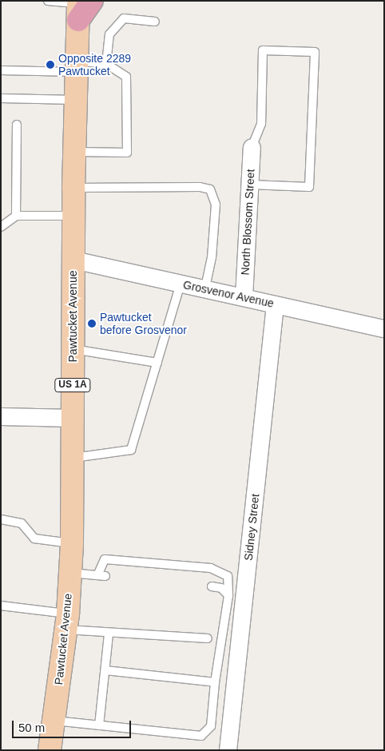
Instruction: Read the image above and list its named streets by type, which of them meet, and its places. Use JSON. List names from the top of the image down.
{
  "streets": {
    "main road": ["Pawtucket Avenue", "US 1A"],
    "street": ["North Blossom Street", "Grosvenor Avenue", "Sidney Street"]
  },
  "crossings": [
    ["North Blossom Street", "Grosvenor Avenue"],
    ["Grosvenor Avenue", "Pawtucket Avenue"],
    ["Grosvenor Avenue", "Sidney Street"]
  ],
  "places": ["Opposite 2289 Pawtucket", "Pawtucket before Grosvenor"],
  "scale_bar": "50 m"
}
